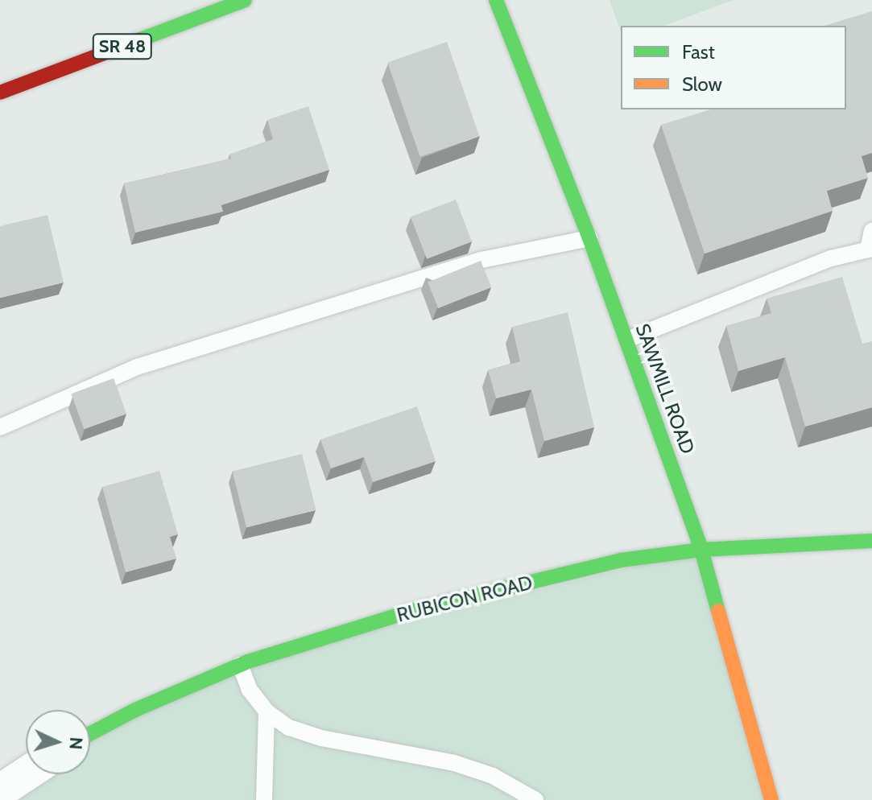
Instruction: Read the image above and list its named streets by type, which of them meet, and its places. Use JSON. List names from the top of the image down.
{
  "streets": {
    "street": ["SR 48", "SAWMILL ROAD", "RUBICON ROAD"]
  },
  "crossings": [
    ["SAWMILL ROAD", "RUBICON ROAD"]
  ],
  "legend": ["Fast", "Slow"],
  "north": "right"
}
